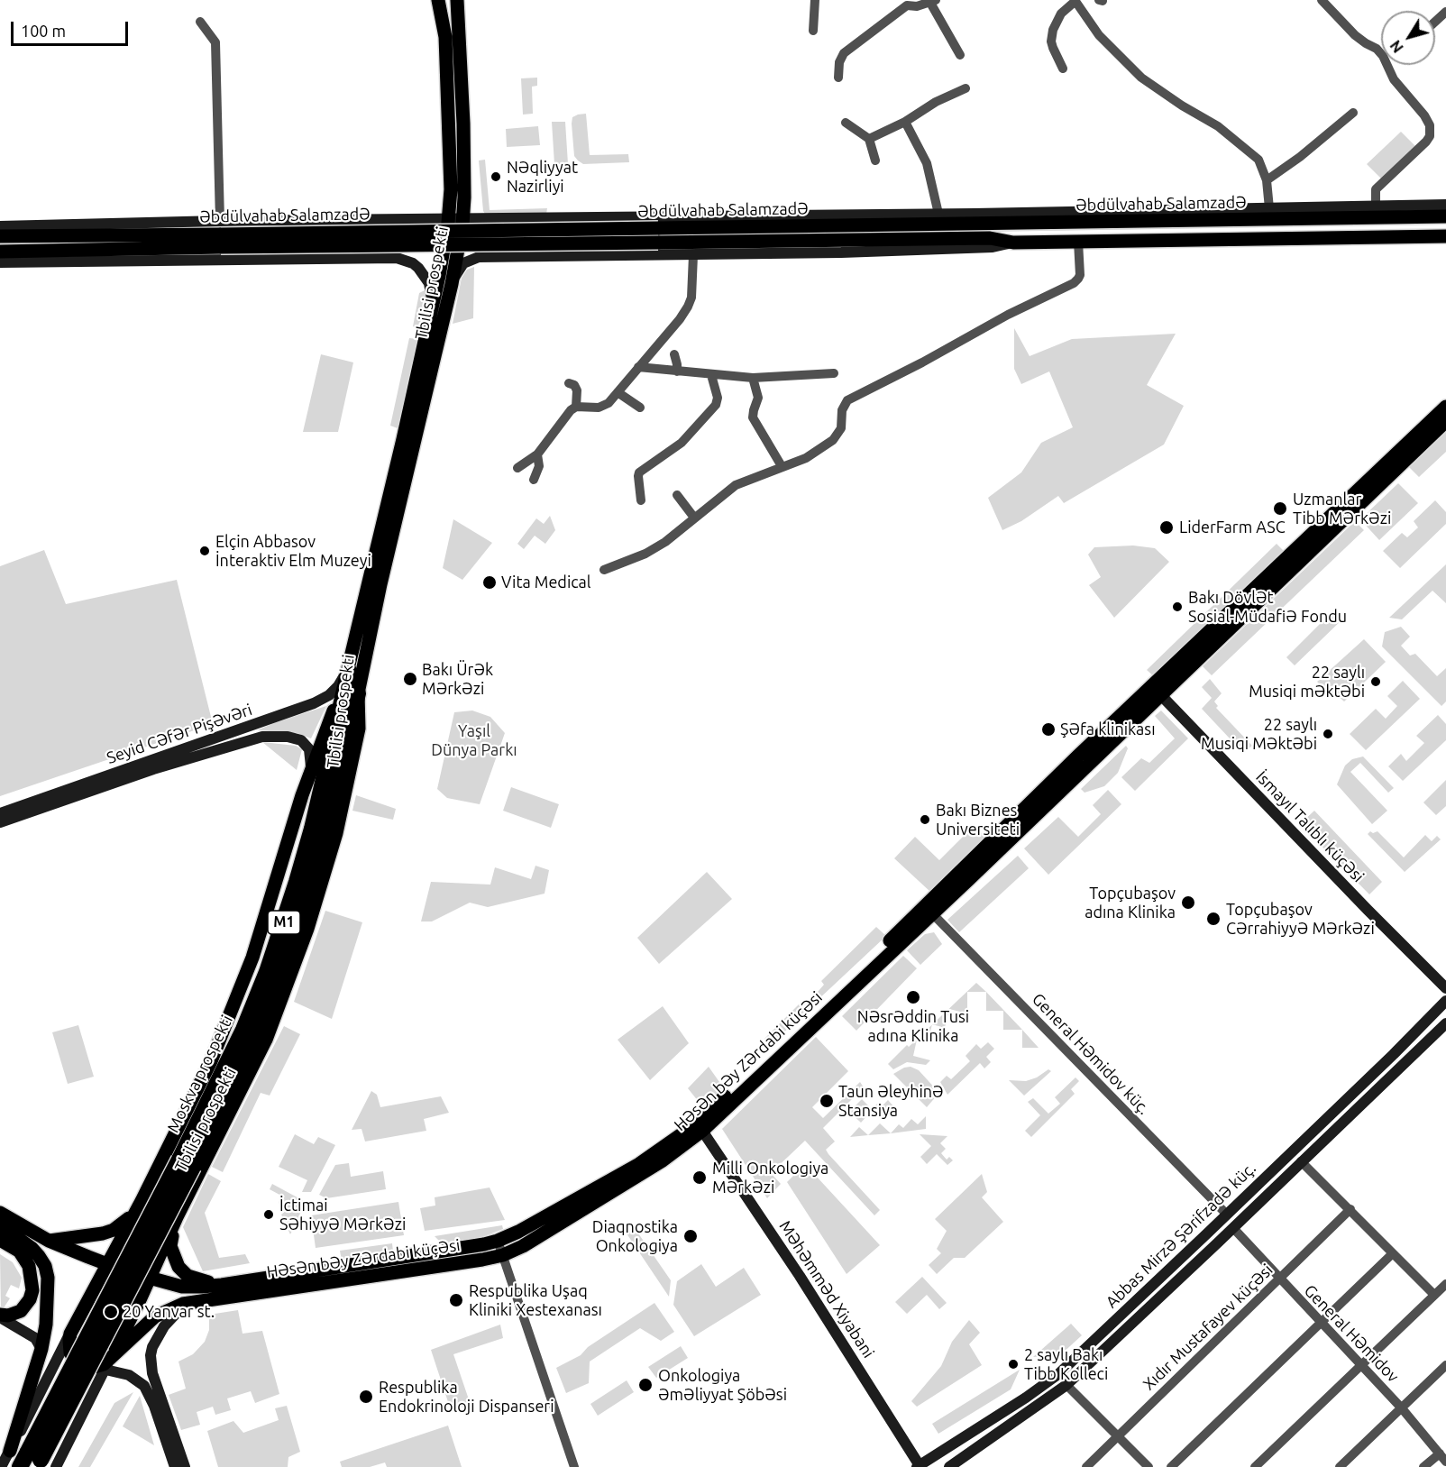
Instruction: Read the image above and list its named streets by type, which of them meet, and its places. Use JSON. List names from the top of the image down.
{
  "streets": {
    "highway": ["M1", "Moskva prospekti"],
    "main road": [
      "Əbdülvahab Salamzadə",
      "Tbilisi prospekti",
      "Seyid Cəfər Pişəvəri",
      "İsmayıl Talıblı küçəsi",
      "Həsən bəy Zərdabi küçəsi",
      "Abbas Mirzə Şərifzadə küç.",
      "Məhəmməd Xiyabani"
    ],
    "street": ["General Həmidov küç.", "Xıdır Mustafayev küçəsi", "General Həmidov"]
  },
  "crossings": [
    ["Əbdülvahab Salamzadə", "Tbilisi prospekti"],
    ["Tbilisi prospekti", "Seyid Cəfər Pişəvəri"],
    ["Tbilisi prospekti", "Moskva prospekti"],
    ["Seyid Cəfər Pişəvəri", "Moskva prospekti"],
    ["İsmayıl Talıblı küçəsi", "Həsən bəy Zərdabi küçəsi"],
    ["General Həmidov küç.", "Həsən bəy Zərdabi küçəsi"],
    ["General Həmidov küç.", "Abbas Mirzə Şərifzadə küç."],
    ["Həsən bəy Zərdabi küçəsi", "Moskva prospekti"],
    ["Həsən bəy Zərdabi küçəsi", "Məhəmməd Xiyabani"],
    ["Abbas Mirzə Şərifzadə küç.", "Məhəmməd Xiyabani"],
    ["Abbas Mirzə Şərifzadə küç.", "General Həmidov"],
    ["Xıdır Mustafayev küçəsi", "General Həmidov"]
  ],
  "parks": ["Yaşıl Dünya Parkı"],
  "places": [
    "Nəqliyyat Nazirliyi",
    "Uzmanlar Tibb Mərkəzi",
    "LiderFarm ASC",
    "Elçin Abbasov İnteraktiv Elm Muzeyi",
    "Vita Medical",
    "Bakı Dövlət Sosial-Müdafiə Fondu",
    "Bakı Ürək Mərkəzi",
    "22 saylı Musiqi məktəbi",
    "Şəfa klinikası",
    "22 saylı Musiqi Məktəbi",
    "Bakı Biznes Universiteti",
    "Topçubaşov adına Klinika",
    "Topçubaşov Cərrahiyyə Mərkəzi",
    "Nəsrəddin Tusi adına Klinika",
    "Taun Əleyhinə Stansiya",
    "Milli Onkologiya Mərkəzi",
    "İctimai Səhiyyə Mərkəzi",
    "Diaqnostika Onkologiya",
    "Respublika Uşaq Kliniki Xestexanası",
    "20 Yanvar st.",
    "2 saylı Bakı Tibb Kolleci",
    "Onkologiya Əməliyyat Şöbəsi",
    "Respublika Endokrinoloji Dispanseri"
  ],
  "scale_bar": "100 m",
  "north": "bottom left"
}
